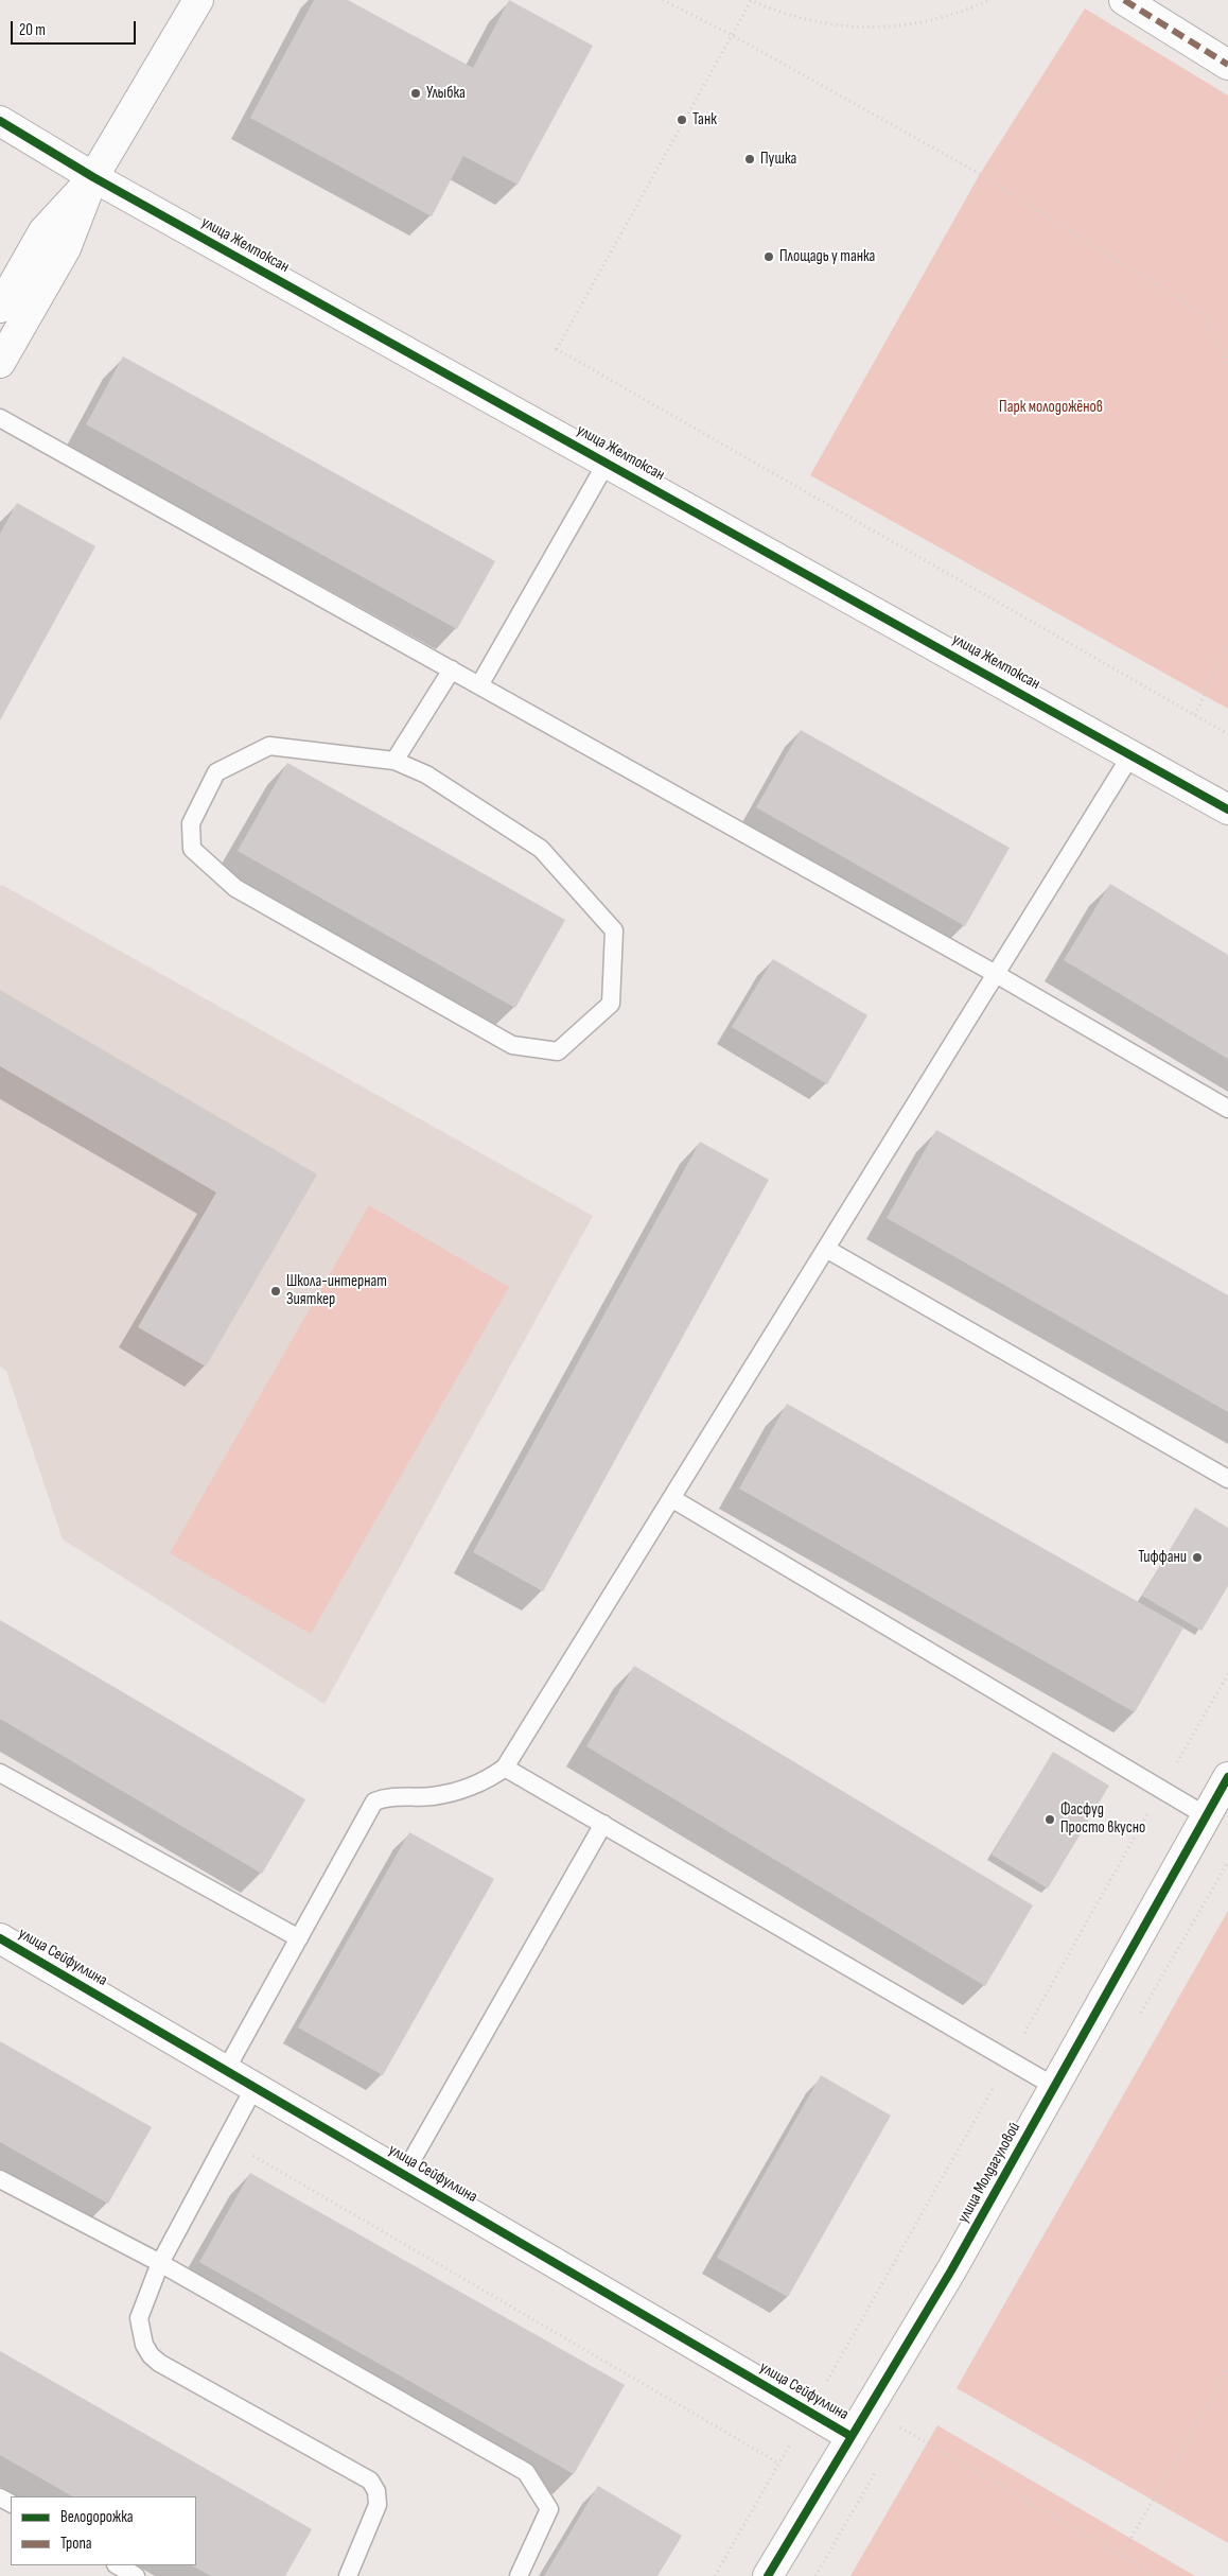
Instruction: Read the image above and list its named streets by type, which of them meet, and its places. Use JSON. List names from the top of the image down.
{
  "streets": {
    "street": ["улица Желтоксан", "улица Сейфуллина", "улица Молдагуловой"]
  },
  "crossings": [
    ["улица Сейфуллина", "улица Молдагуловой"]
  ],
  "parks": ["Парк молодожёнов"],
  "places": [
    "Улыбка",
    "Танк",
    "Пушка",
    "Площадь у танка",
    "Школа-интернат Зияткер",
    "Тиффани",
    "Фасфуд Просто вкусно"
  ],
  "legend": ["Велодорожка", "Тропа"],
  "scale_bar": "20 m"
}
